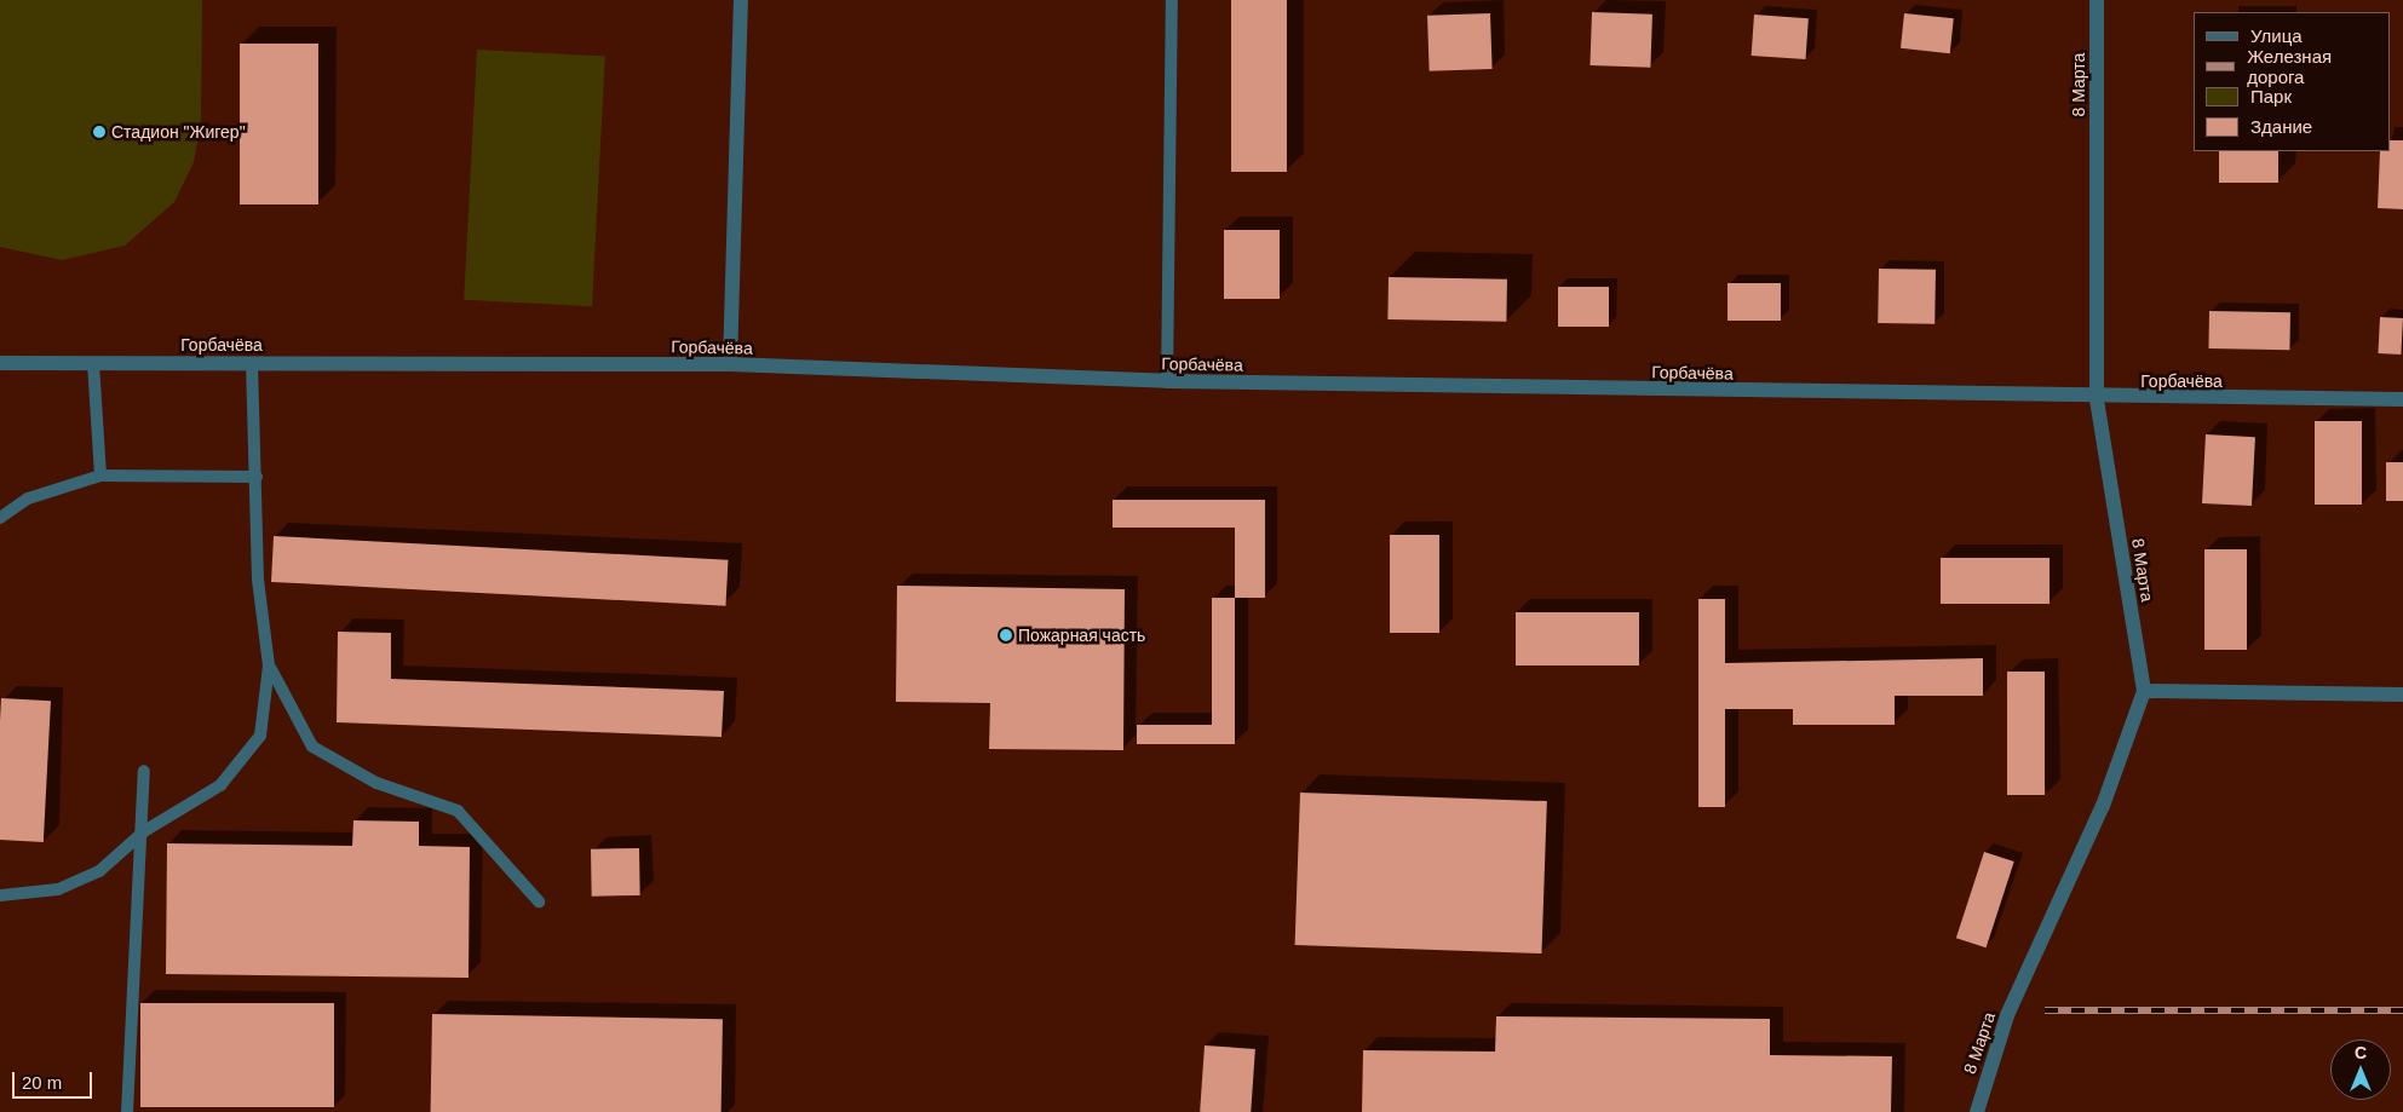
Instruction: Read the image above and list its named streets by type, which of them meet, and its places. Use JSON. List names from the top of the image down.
{
  "streets": {
    "street": ["8 Марта", "Горбачёва"]
  },
  "crossings": [
    ["8 Марта", "Горбачёва"]
  ],
  "places": ["Стадион \"Жигер\"", "Пожарная часть"],
  "legend": [
    "Улица",
    "Железная дорога",
    "Парк",
    "Здание"
  ],
  "scale_bar": "20 m",
  "north": "top"
}
